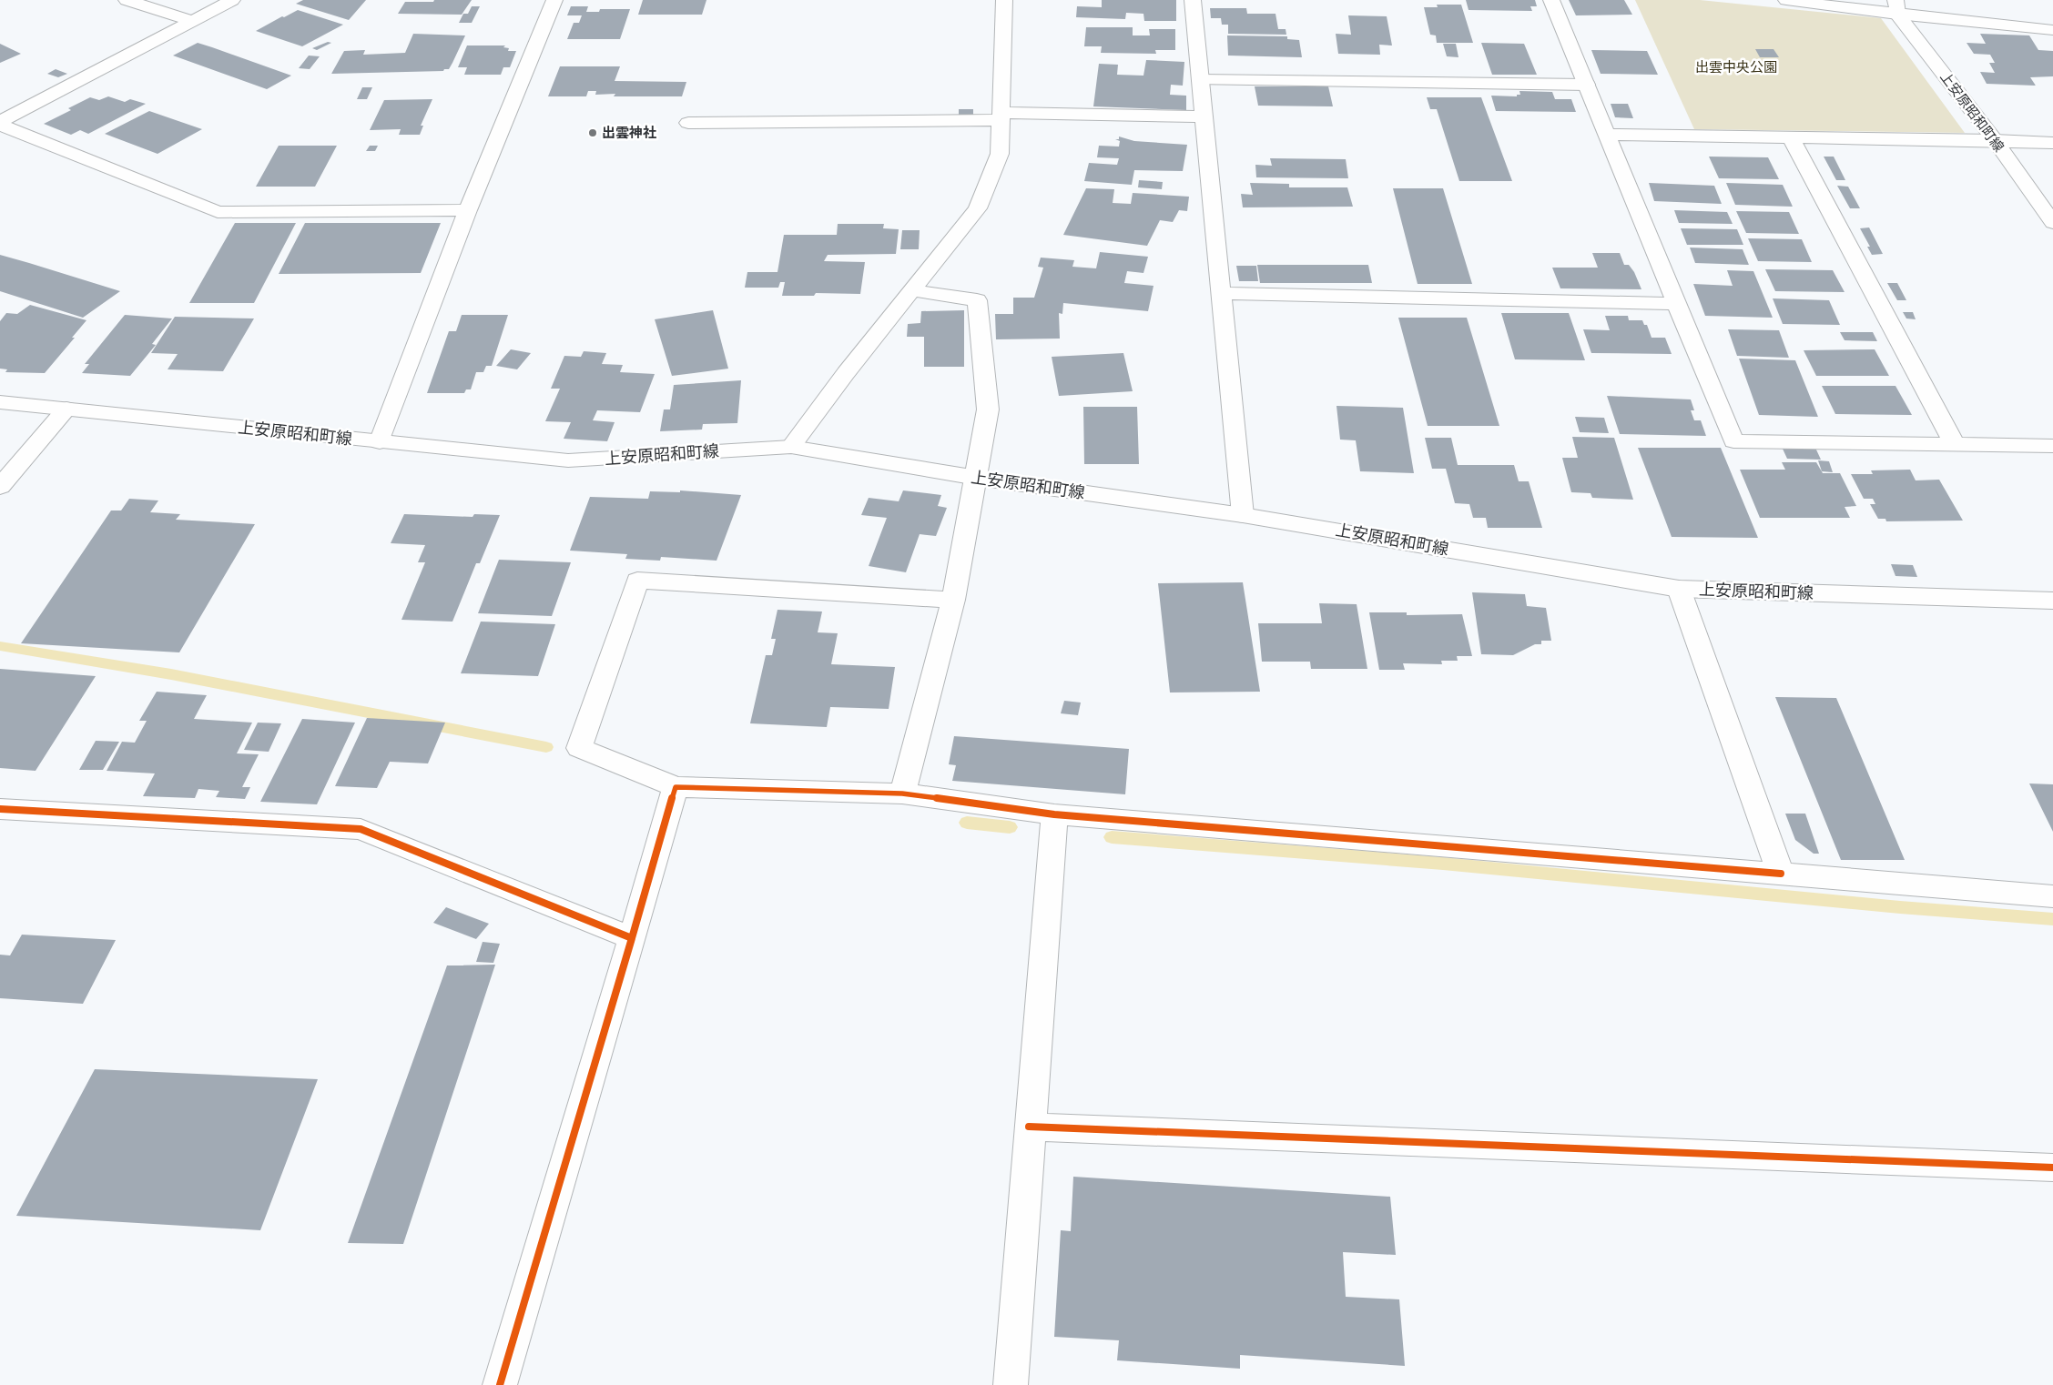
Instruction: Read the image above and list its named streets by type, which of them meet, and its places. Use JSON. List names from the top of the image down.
{
  "streets": {
    "street": ["上安原昭和町線"]
  },
  "parks": ["出雲中央公園"],
  "places": ["出雲神社"]
}
